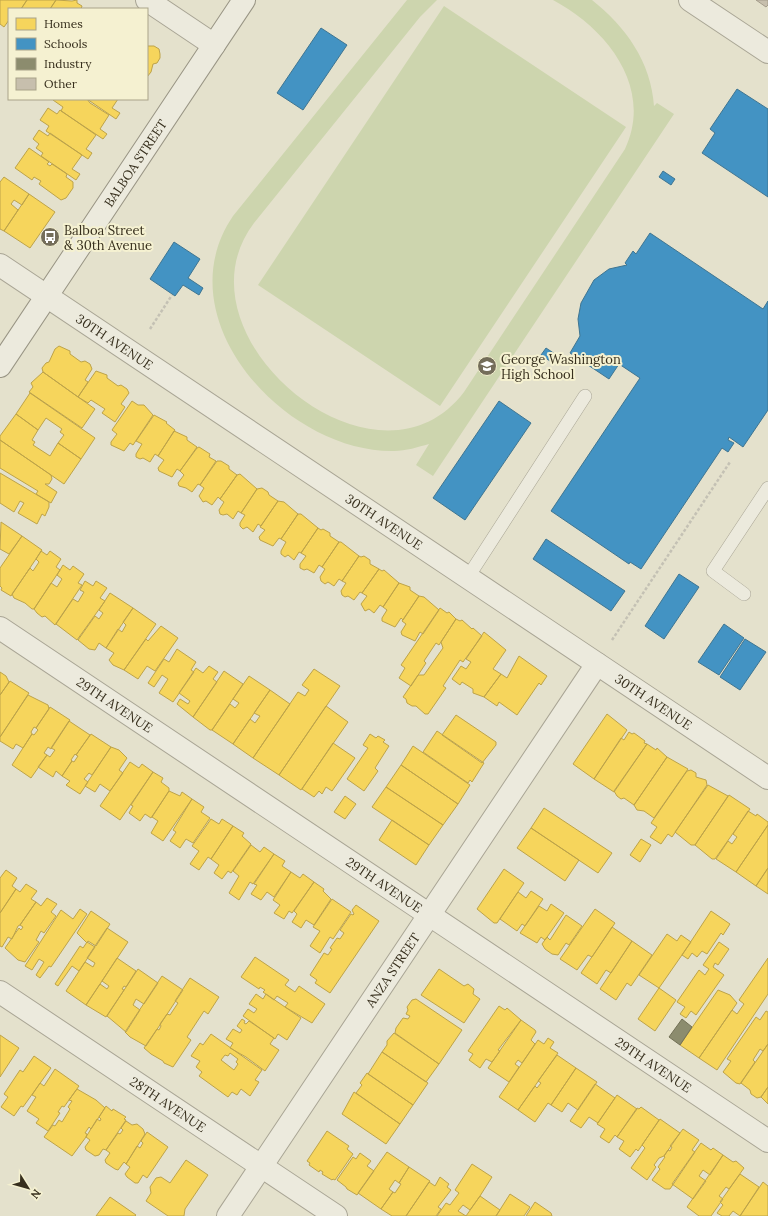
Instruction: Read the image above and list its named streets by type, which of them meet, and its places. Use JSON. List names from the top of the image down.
{
  "streets": {
    "street": [
      "BALBOA STREET",
      "30TH AVENUE",
      "29TH AVENUE",
      "ANZA STREET",
      "28TH AVENUE"
    ]
  },
  "crossings": [
    ["BALBOA STREET", "30TH AVENUE"],
    ["30TH AVENUE", "ANZA STREET"],
    ["29TH AVENUE", "ANZA STREET"],
    ["ANZA STREET", "28TH AVENUE"]
  ],
  "places": {
    "bus stop": ["Balboa Street & 30th Avenue"],
    "school or university": ["George Washington High School"]
  },
  "legend": [
    "Homes",
    "Schools",
    "Industry",
    "Other"
  ],
  "north": "bottom right"
}
